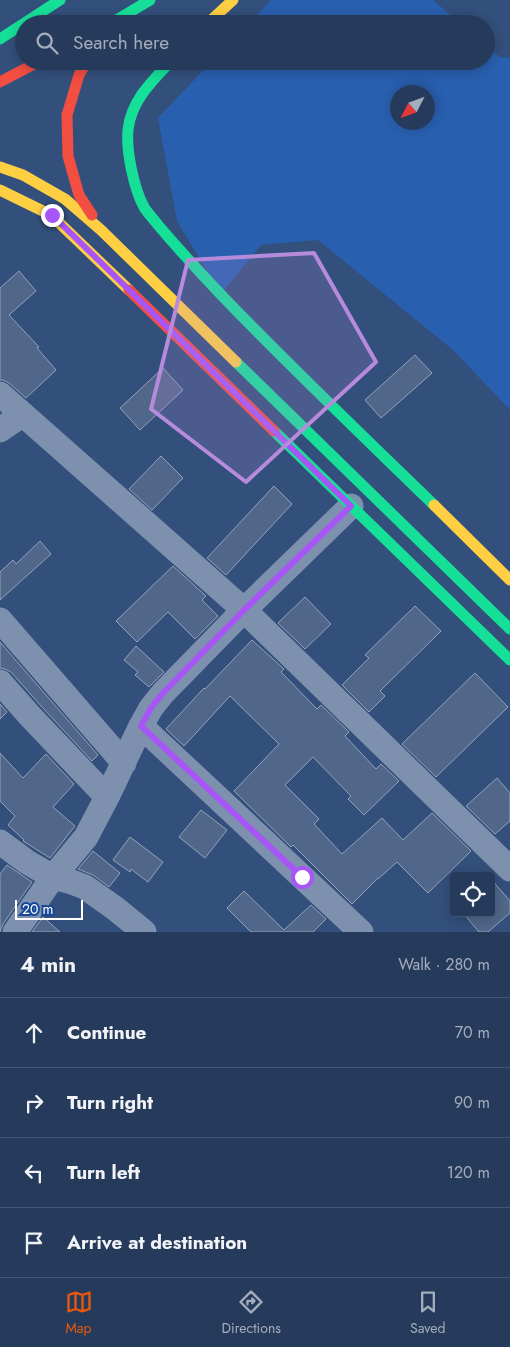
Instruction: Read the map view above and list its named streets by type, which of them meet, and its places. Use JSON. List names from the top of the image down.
{
  "scale_bar": "20 m",
  "north": "bottom left",
  "page": {
    "search": "Search here",
    "scale": "20 m",
    "heading": ["4 min", "Walk · 280 m"],
    "list": [
      ["Continue", "70 m"],
      ["Turn right", "90 m"],
      ["Turn left", "120 m"],
      "Arrive at destination"
    ],
    "nav": ["Map", "Directions", "Saved"]
  }
}
